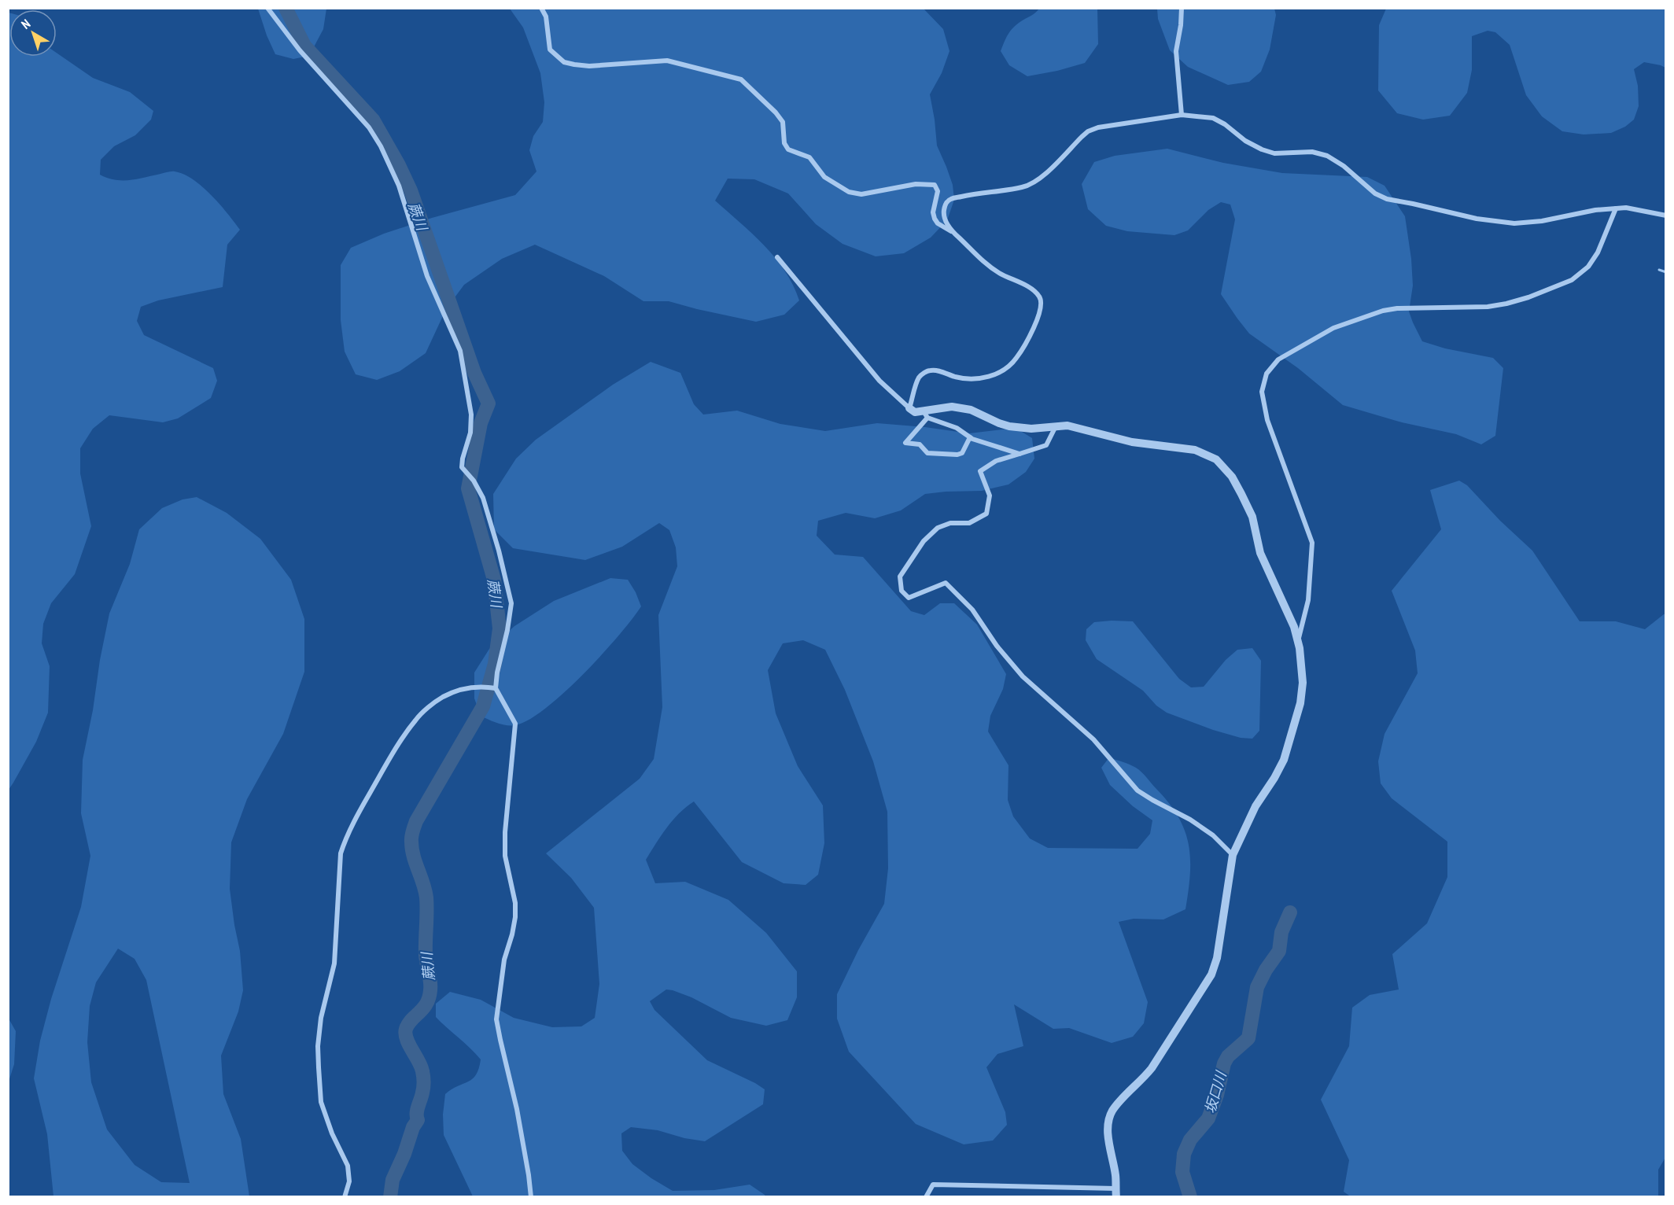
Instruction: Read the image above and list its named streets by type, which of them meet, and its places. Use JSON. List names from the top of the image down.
{
  "water": ["蕨川", "坂口川"],
  "north": "top left"
}
